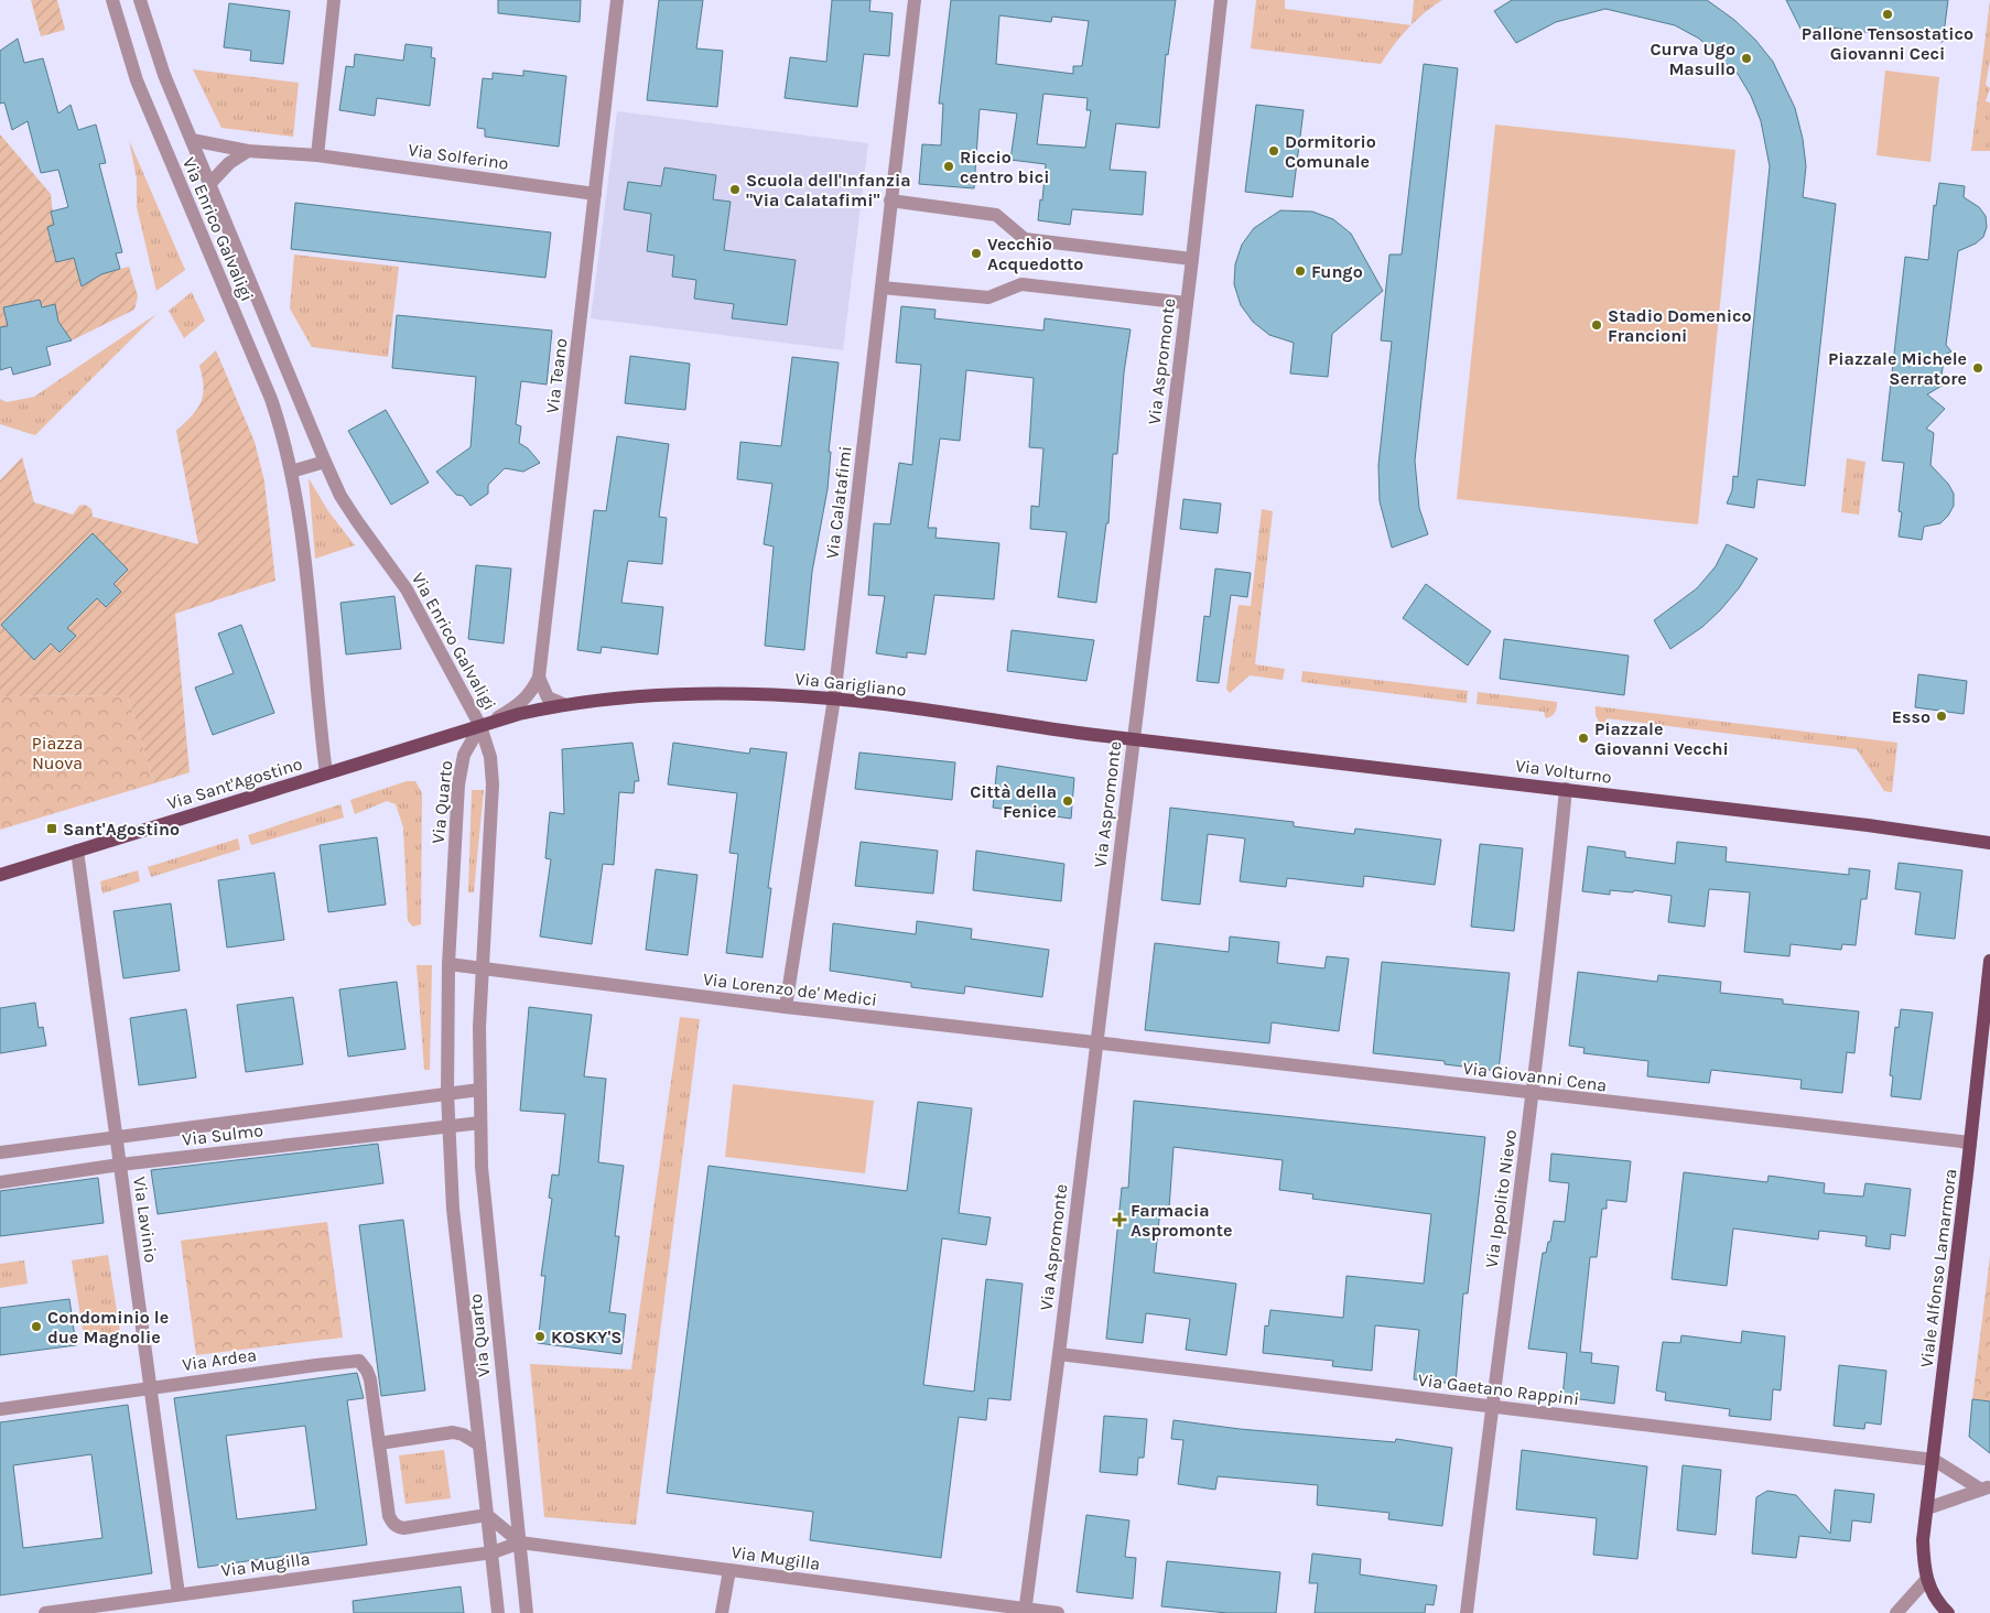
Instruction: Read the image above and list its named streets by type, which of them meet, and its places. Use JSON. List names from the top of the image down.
{
  "streets": {
    "main road": [
      "Via Garigliano",
      "Via Volturno",
      "Via Sant'Agostino",
      "Viale Alfonso Lamarmora"
    ],
    "street": [
      "Via Solferino",
      "Via Enrico Galvaligi",
      "Via Aspromonte",
      "Via Teano",
      "Via Calatafimi",
      "Via Quarto",
      "Via Lorenzo de' Medici",
      "Via Giovanni Cena",
      "Via Sulmo",
      "Via Ippolito Nievo",
      "Via Lavinio",
      "Via Ardea",
      "Via Gaetano Rappini",
      "Via Mugilla"
    ]
  },
  "crossings": [
    ["Via Solferino", "Via Enrico Galvaligi"],
    ["Via Solferino", "Via Teano"],
    ["Via Enrico Galvaligi", "Via Teano"],
    ["Via Enrico Galvaligi", "Via Garigliano"],
    ["Via Enrico Galvaligi", "Via Sant'Agostino"],
    ["Via Enrico Galvaligi", "Via Quarto"],
    ["Via Aspromonte", "Via Garigliano"],
    ["Via Aspromonte", "Via Volturno"],
    ["Via Aspromonte", "Via Lorenzo de' Medici"],
    ["Via Aspromonte", "Via Giovanni Cena"],
    ["Via Aspromonte", "Via Gaetano Rappini"],
    ["Via Aspromonte", "Via Mugilla"],
    ["Via Teano", "Via Garigliano"],
    ["Via Teano", "Via Sant'Agostino"],
    ["Via Teano", "Via Quarto"],
    ["Via Calatafimi", "Via Garigliano"],
    ["Via Calatafimi", "Via Lorenzo de' Medici"],
    ["Via Garigliano", "Via Volturno"],
    ["Via Garigliano", "Via Sant'Agostino"],
    ["Via Garigliano", "Via Quarto"],
    ["Via Volturno", "Via Ippolito Nievo"],
    ["Via Sant'Agostino", "Via Quarto"],
    ["Via Sant'Agostino", "Via Lavinio"],
    ["Via Quarto", "Via Lorenzo de' Medici"],
    ["Via Quarto", "Via Sulmo"],
    ["Via Quarto", "Via Ardea"],
    ["Via Quarto", "Via Mugilla"],
    ["Via Lorenzo de' Medici", "Via Giovanni Cena"],
    ["Via Giovanni Cena", "Via Ippolito Nievo"],
    ["Via Giovanni Cena", "Viale Alfonso Lamarmora"],
    ["Via Sulmo", "Via Lavinio"],
    ["Via Ippolito Nievo", "Via Gaetano Rappini"],
    ["Via Lavinio", "Via Ardea"],
    ["Via Lavinio", "Via Mugilla"],
    ["Viale Alfonso Lamarmora", "Via Gaetano Rappini"]
  ],
  "parks": ["Piazza Nuova"],
  "places": {
    "other": [
      "Pallone Tensostatico Giovanni Ceci",
      "Curva Ugo Masullo",
      "Dormitorio Comunale",
      "Riccio centro bici",
      "Scuola dell'Infanzia \"Via Calatafimi\"",
      "Vecchio Acquedotto",
      "Fungo",
      "Stadio Domenico Francioni",
      "Piazzale Michele Serratore",
      "Esso",
      "Piazzale Giovanni Vecchi",
      "Città della Fenice",
      "Condominio le due Magnolie",
      "KOSKY'S"
    ],
    "transit": ["Sant'Agostino"],
    "health": ["Farmacia Aspromonte"]
  }
}
